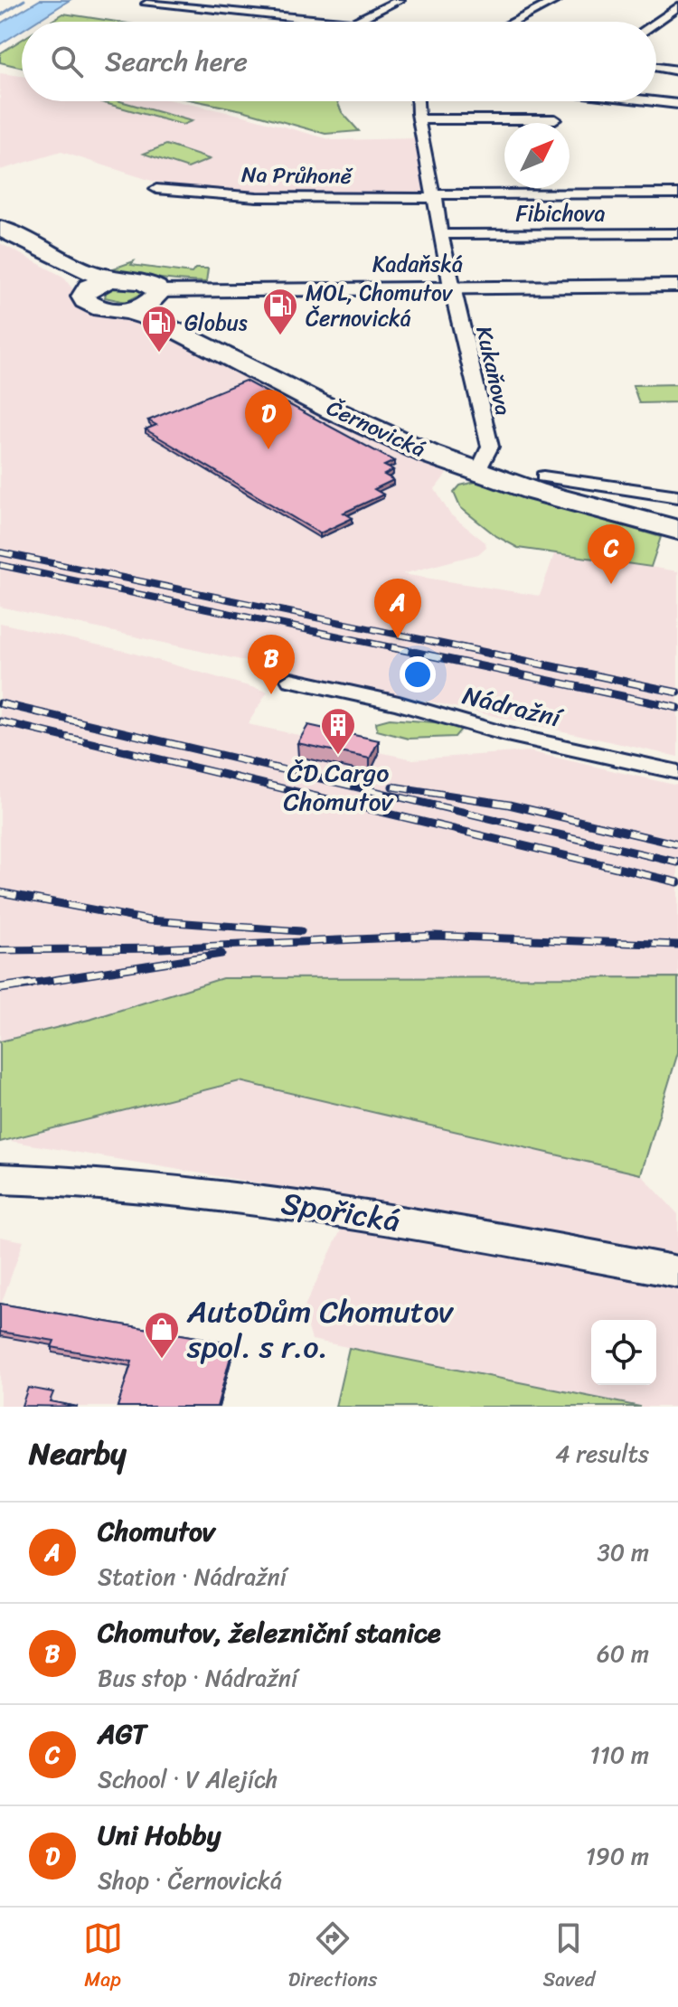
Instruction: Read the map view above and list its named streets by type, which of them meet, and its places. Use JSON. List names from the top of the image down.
{
  "streets": {
    "highway": ["Černovická"],
    "street": [
      "Na Průhoně",
      "Fibichova",
      "Kadaňská",
      "Kukaňova",
      "Nádražní",
      "Spořická"
    ]
  },
  "crossings": [
    ["Kadaňská", "Kukaňova"],
    ["Kadaňská", "Černovická"],
    ["Kukaňova", "Černovická"]
  ],
  "places": {
    "fuel station": ["MOL, Chomutov Černovická", "Globus"],
    "building": ["ČD Cargo Chomutov"],
    "shop": ["AutoDům Chomutov spol. s r.o."]
  },
  "north": "top right",
  "page": {
    "search": "Search here",
    "pins": [
      "D",
      "C",
      "A",
      "B"
    ],
    "heading": ["Nearby", "4 results"],
    "list": [
      {
        "mark": "A",
        "name": "Chomutov",
        "note": "Station · Nádražní",
        "value": "30 m"
      },
      {
        "mark": "B",
        "name": "Chomutov, železniční stanice",
        "note": "Bus stop · Nádražní",
        "value": "60 m"
      },
      {
        "mark": "C",
        "name": "AGT",
        "note": "School · V Alejích",
        "value": "110 m"
      },
      {
        "mark": "D",
        "name": "Uni Hobby",
        "note": "Shop · Černovická",
        "value": "190 m"
      }
    ],
    "nav": ["Map", "Directions", "Saved"]
  }
}
